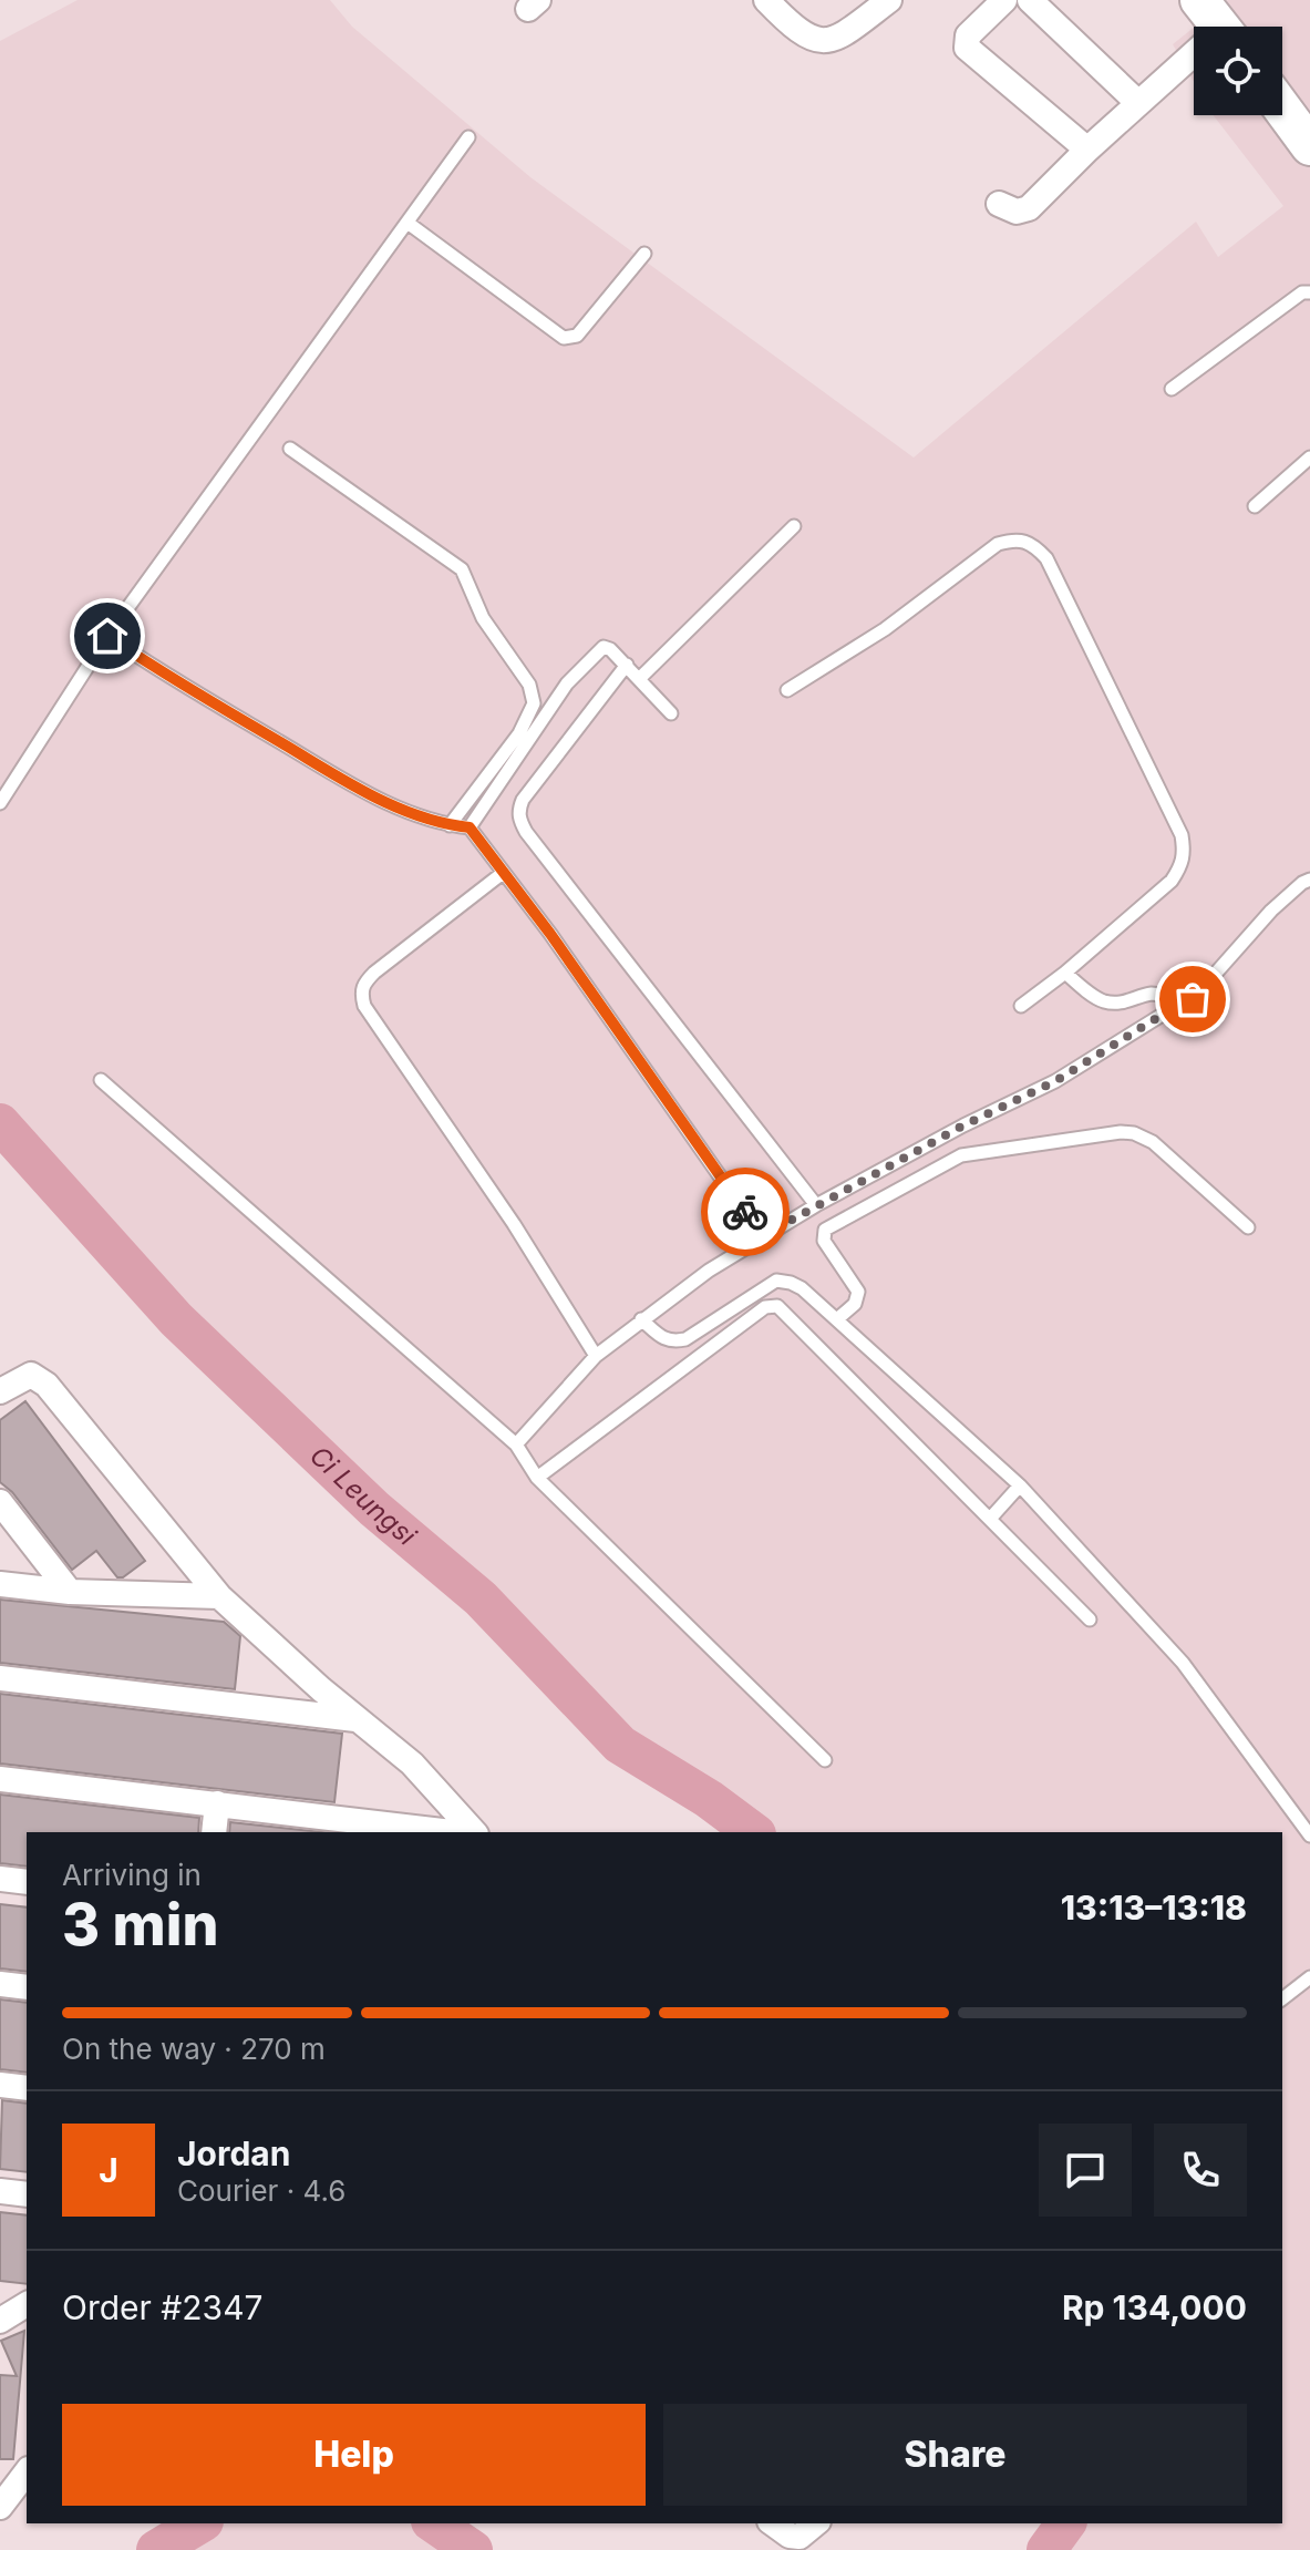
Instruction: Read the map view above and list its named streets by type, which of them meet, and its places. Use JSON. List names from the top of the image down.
{
  "water": ["Ci Leungsi"],
  "page": {
    "heading": ["3 min", "Arriving in", "13:13–13:18"],
    "panel": [
      "Jordan",
      "Courier · 4.6",
      "Order #2347",
      "Rp 134,000"
    ],
    "bar": "On the way · 270 m",
    "round": "J",
    "buttons": ["Help", "Share"]
  }
}
